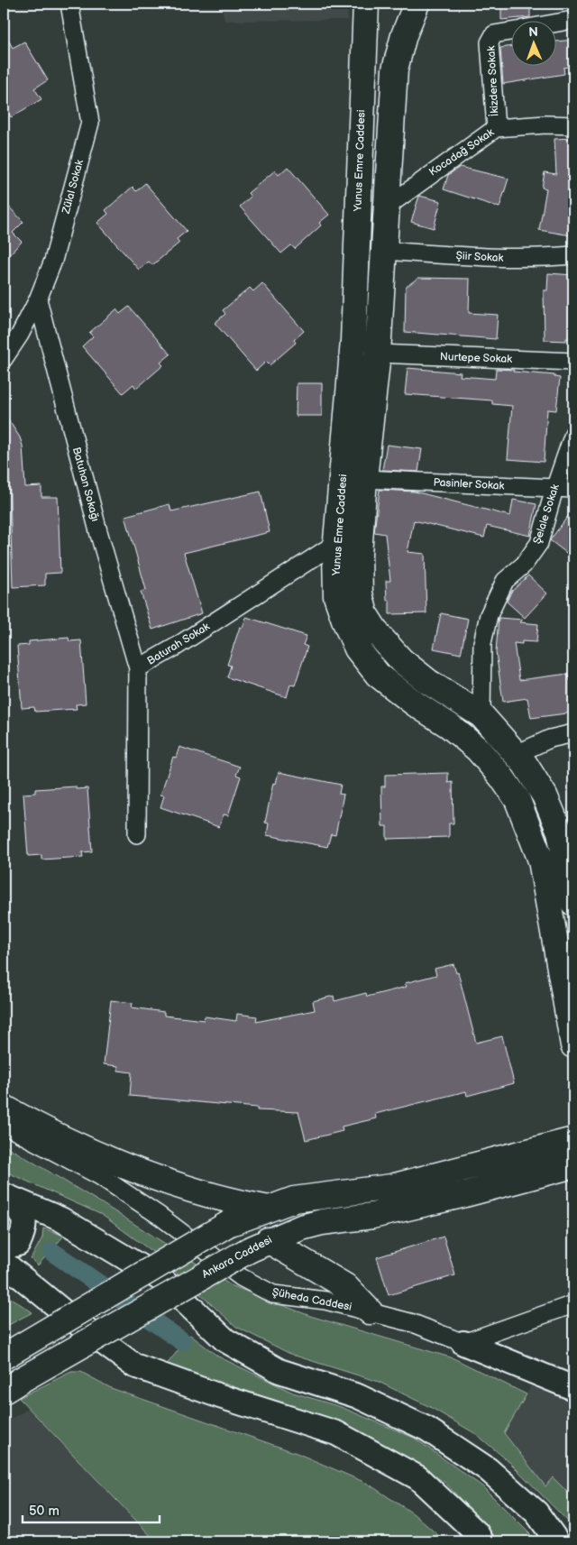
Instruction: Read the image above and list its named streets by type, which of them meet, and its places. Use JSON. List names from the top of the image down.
{
  "streets": {
    "main road": ["Yunus Emre Caddesi", "Ankara Caddesi"],
    "street": [
      "İkizdere Sokak",
      "Kocadağ Sokak",
      "Zülal Sokak",
      "Şiir Sokak",
      "Nurtepe Sokak",
      "Batuhan Sokağı",
      "Pasinler Sokak",
      "Şelale Sokak",
      "Baturah Sokak",
      "Şüheda Caddesi"
    ]
  },
  "crossings": [
    ["İkizdere Sokak", "Kocadağ Sokak"],
    ["Kocadağ Sokak", "Yunus Emre Caddesi"],
    ["Yunus Emre Caddesi", "Şiir Sokak"],
    ["Yunus Emre Caddesi", "Nurtepe Sokak"],
    ["Yunus Emre Caddesi", "Pasinler Sokak"],
    ["Yunus Emre Caddesi", "Şelale Sokak"],
    ["Yunus Emre Caddesi", "Baturah Sokak"],
    ["Zülal Sokak", "Batuhan Sokağı"],
    ["Batuhan Sokağı", "Baturah Sokak"],
    ["Pasinler Sokak", "Şelale Sokak"]
  ],
  "scale_bar": "50 m",
  "north": "top"
}
